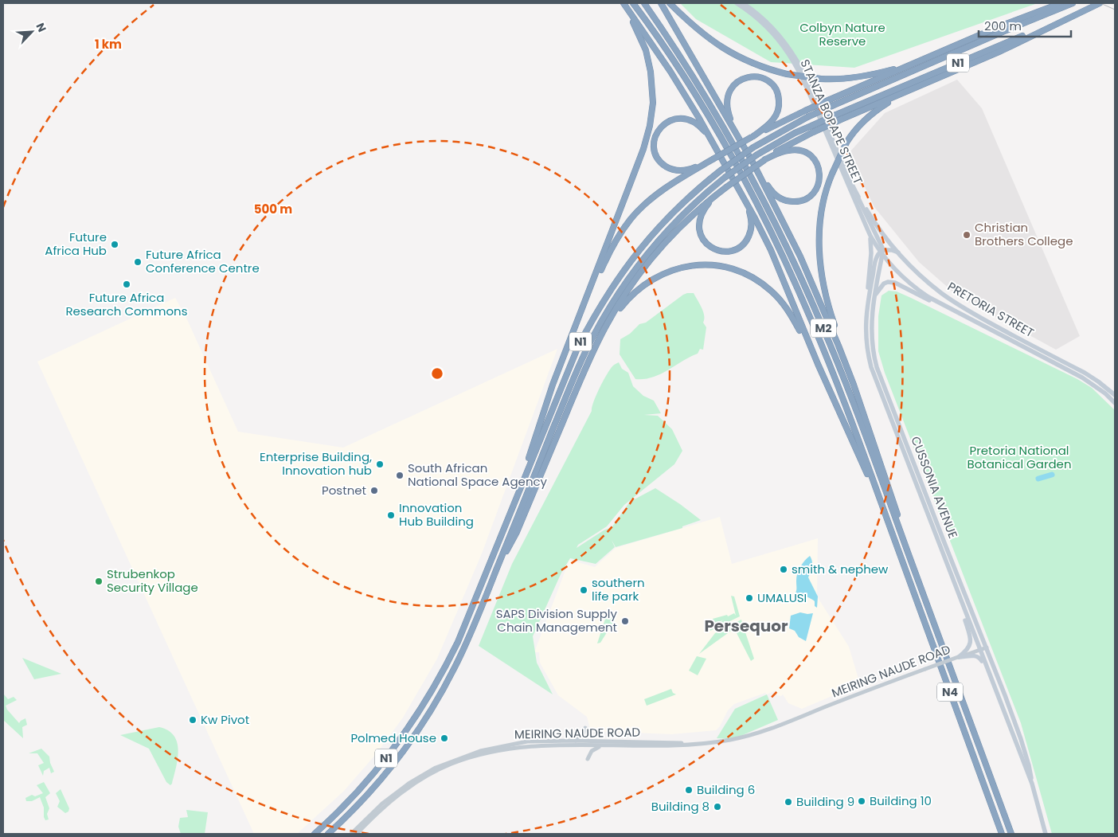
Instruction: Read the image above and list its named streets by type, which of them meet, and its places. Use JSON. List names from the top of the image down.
{
  "streets": {
    "highway": ["N1", "M2", "N4"],
    "main road": ["STANZA BOPAPE STREET", "PRETORIA STREET", "CUSSONIA AVENUE"],
    "street": ["MEIRING NAUDE ROAD"]
  },
  "crossings": [
    ["STANZA BOPAPE STREET", "PRETORIA STREET"],
    ["STANZA BOPAPE STREET", "CUSSONIA AVENUE"],
    ["M2", "N4"],
    ["CUSSONIA AVENUE", "MEIRING NAUDE ROAD"]
  ],
  "districts": ["Persequor"],
  "parks": ["Colbyn Nature Reserve", "Pretoria National Botanical Garden"],
  "places": [
    "Christian Brothers College",
    "Future Africa Hub",
    "Future Africa Conference Centre",
    "Future Africa Research Commons",
    "Enterprise Building, Innovation hub",
    "South African National Space Agency",
    "Postnet",
    "Innovation Hub Building",
    "smith & nephew",
    "Strubenkop Security Village",
    "southern life park",
    "UMALUSI",
    "SAPS Division Supply Chain Management",
    "Kw Pivot",
    "Polmed House",
    "Building 6",
    "Building 10",
    "Building 9",
    "Building 8"
  ],
  "scale_bar": "200 m",
  "north": "top right",
  "rings": ["1 km", "500 m"]
}
